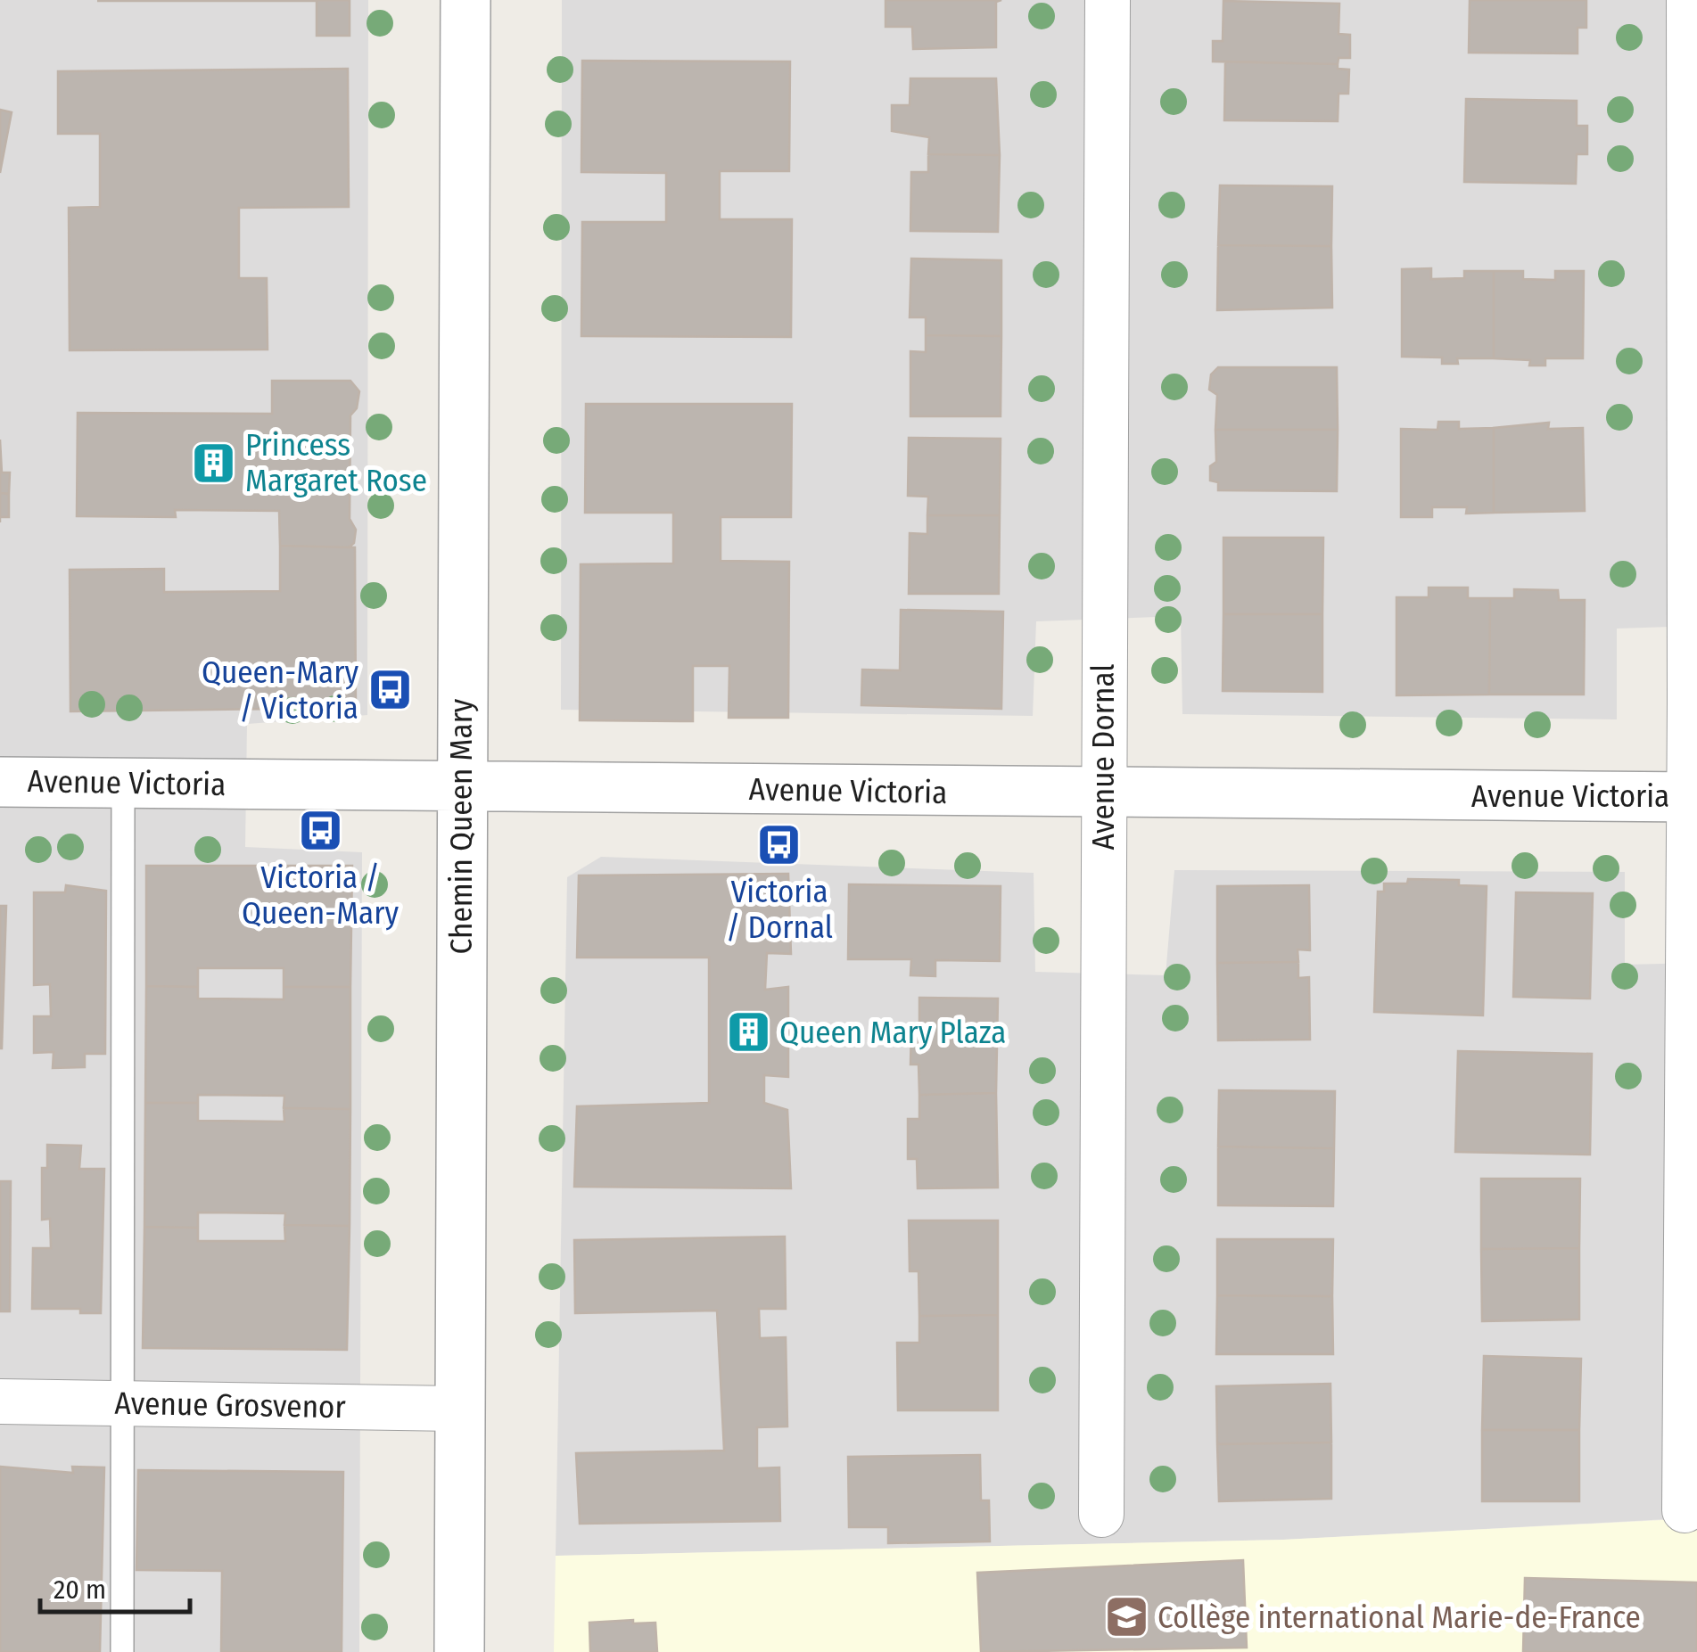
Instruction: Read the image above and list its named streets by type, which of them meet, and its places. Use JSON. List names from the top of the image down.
{
  "streets": {
    "street": [
      "Avenue Dornal",
      "Avenue Victoria",
      "Chemin Queen Mary",
      "Avenue Grosvenor"
    ]
  },
  "crossings": [
    ["Avenue Dornal", "Avenue Victoria"],
    ["Avenue Victoria", "Chemin Queen Mary"],
    ["Chemin Queen Mary", "Avenue Grosvenor"]
  ],
  "places": {
    "building": ["Princess Margaret Rose", "Queen Mary Plaza"],
    "bus stop": ["Queen-Mary / Victoria", "Victoria / Queen-Mary", "Victoria / Dornal"],
    "school or university": ["Collège international Marie-de-France"]
  },
  "scale_bar": "20 m"
}
